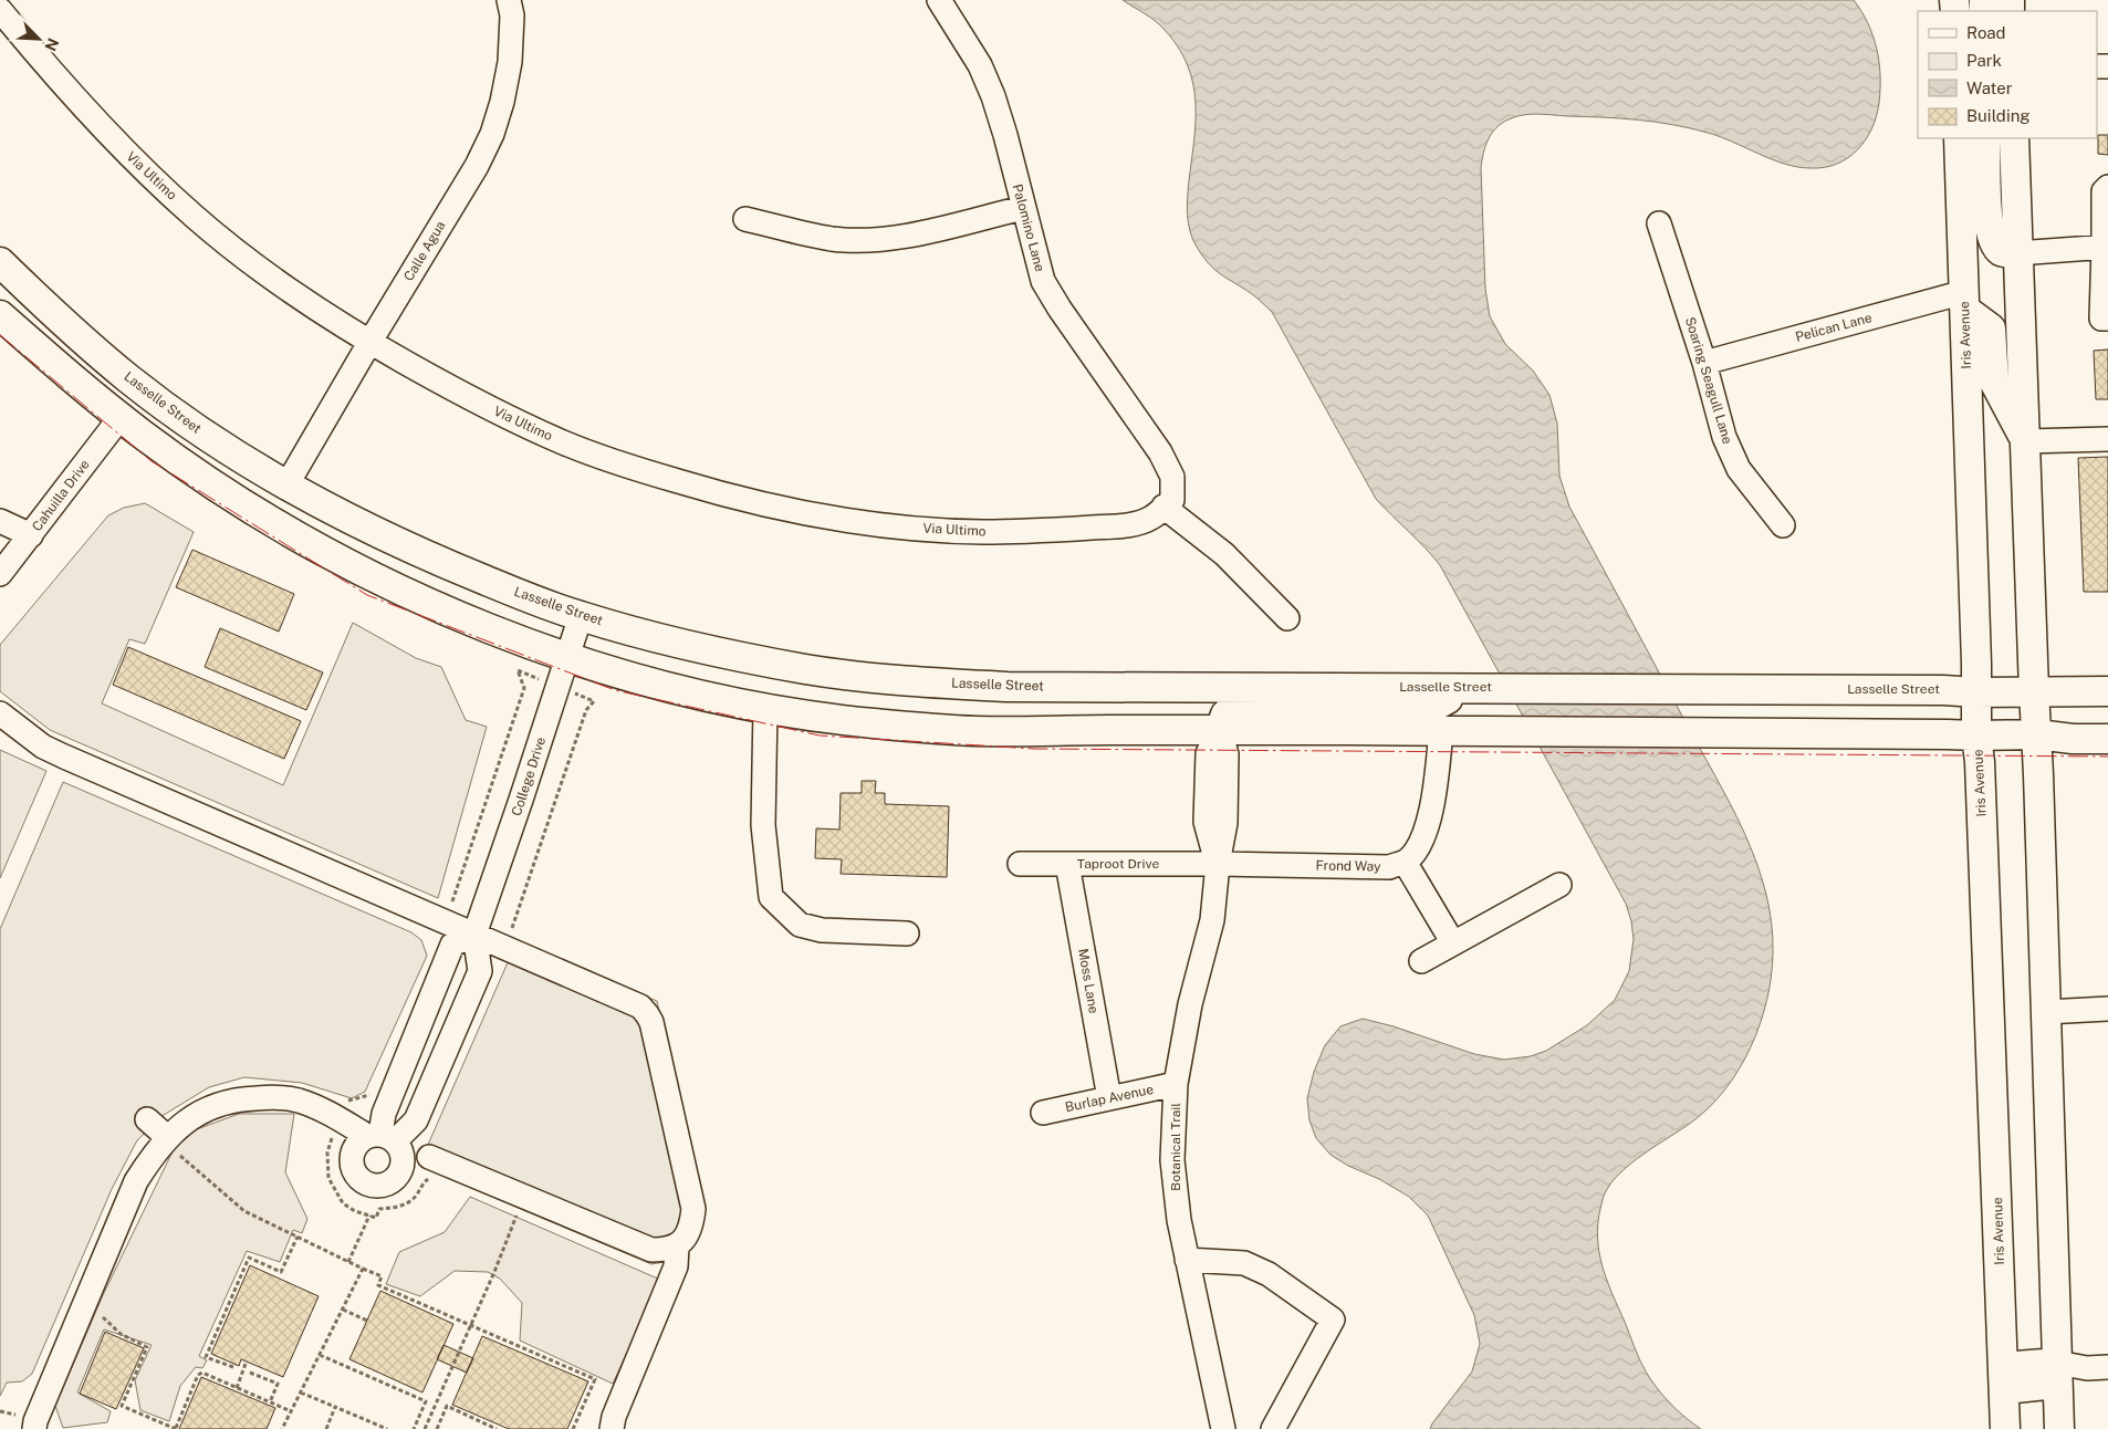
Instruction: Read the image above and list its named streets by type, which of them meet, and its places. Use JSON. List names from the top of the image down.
{
  "streets": {
    "main road": ["Iris Avenue", "Lasselle Street"],
    "street": [
      "Via Ultimo",
      "Palomino Lane",
      "Calle Agua",
      "Pelican Lane",
      "Soaring Seagull Lane",
      "Cahuilla Drive",
      "College Drive",
      "Taproot Drive",
      "Frond Way",
      "Moss Lane",
      "Burlap Avenue",
      "Botanical Trail"
    ]
  },
  "crossings": [
    ["Via Ultimo", "Palomino Lane"],
    ["Via Ultimo", "Calle Agua"],
    ["Calle Agua", "Lasselle Street"],
    ["Pelican Lane", "Iris Avenue"],
    ["Pelican Lane", "Soaring Seagull Lane"],
    ["Iris Avenue", "Lasselle Street"],
    ["Lasselle Street", "College Drive"],
    ["Taproot Drive", "Frond Way"],
    ["Taproot Drive", "Moss Lane"],
    ["Taproot Drive", "Botanical Trail"],
    ["Frond Way", "Botanical Trail"],
    ["Moss Lane", "Burlap Avenue"],
    ["Burlap Avenue", "Botanical Trail"]
  ],
  "legend": [
    "Road",
    "Park",
    "Water",
    "Building"
  ],
  "north": "bottom right"
}
